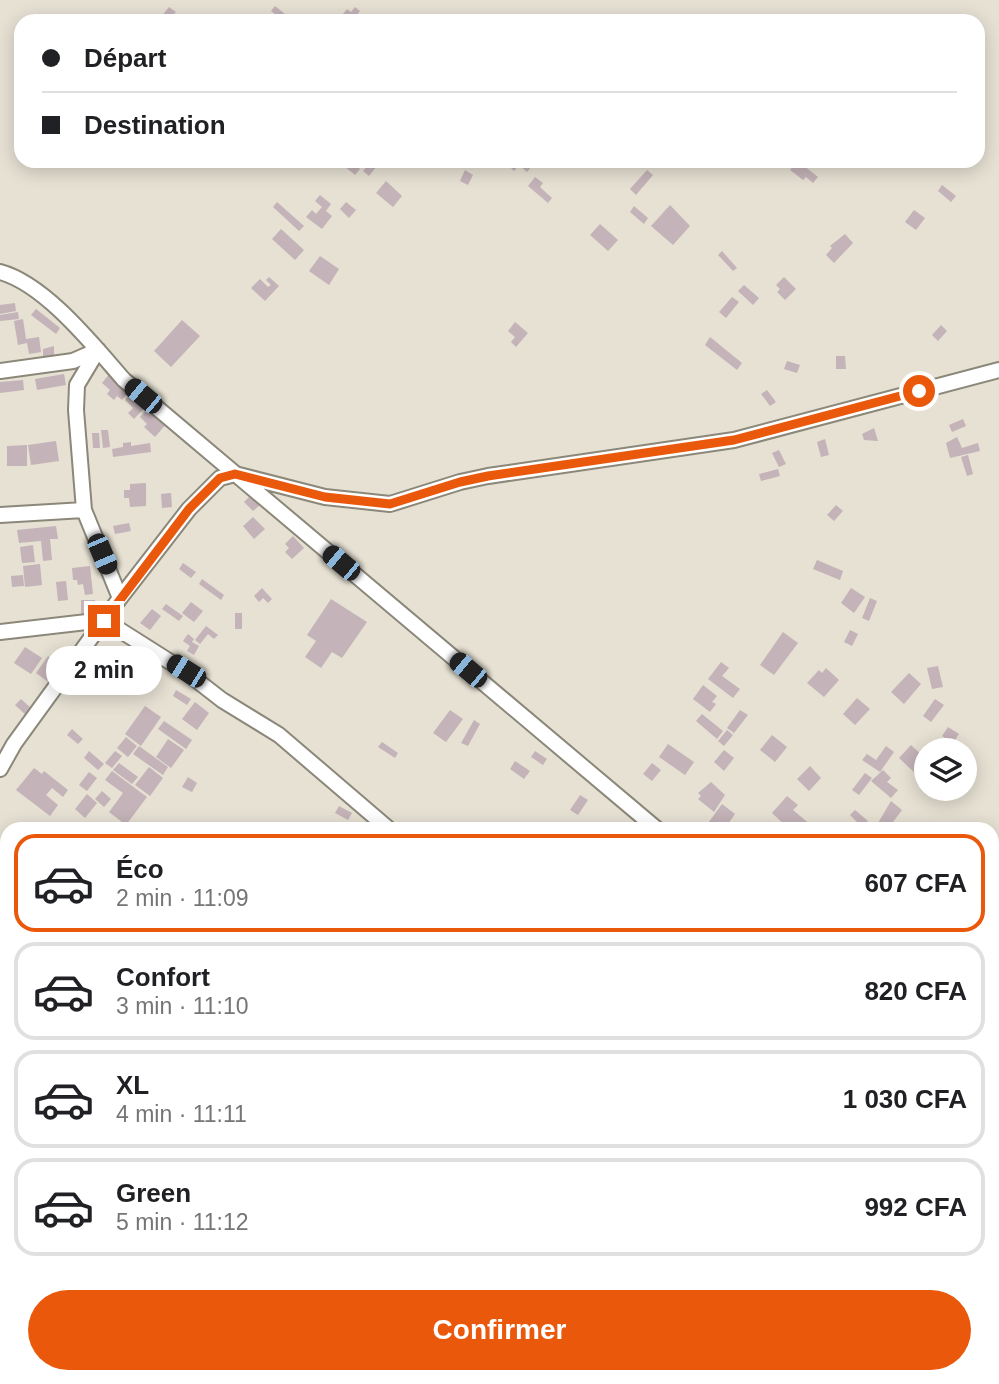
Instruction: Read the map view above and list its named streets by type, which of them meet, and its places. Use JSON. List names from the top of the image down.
{
  "page": {
    "banner": ["Départ", "Destination"],
    "bubble": "2 min",
    "list": [
      {
        "name": "Éco",
        "note": "2 min · 11:09",
        "value": "607 CFA"
      },
      {
        "name": "Confort",
        "note": "3 min · 11:10",
        "value": "820 CFA"
      },
      {
        "name": "XL",
        "note": "4 min · 11:11",
        "value": "1 030 CFA"
      },
      {
        "name": "Green",
        "note": "5 min · 11:12",
        "value": "992 CFA"
      }
    ],
    "buttons": "Confirmer"
  }
}
